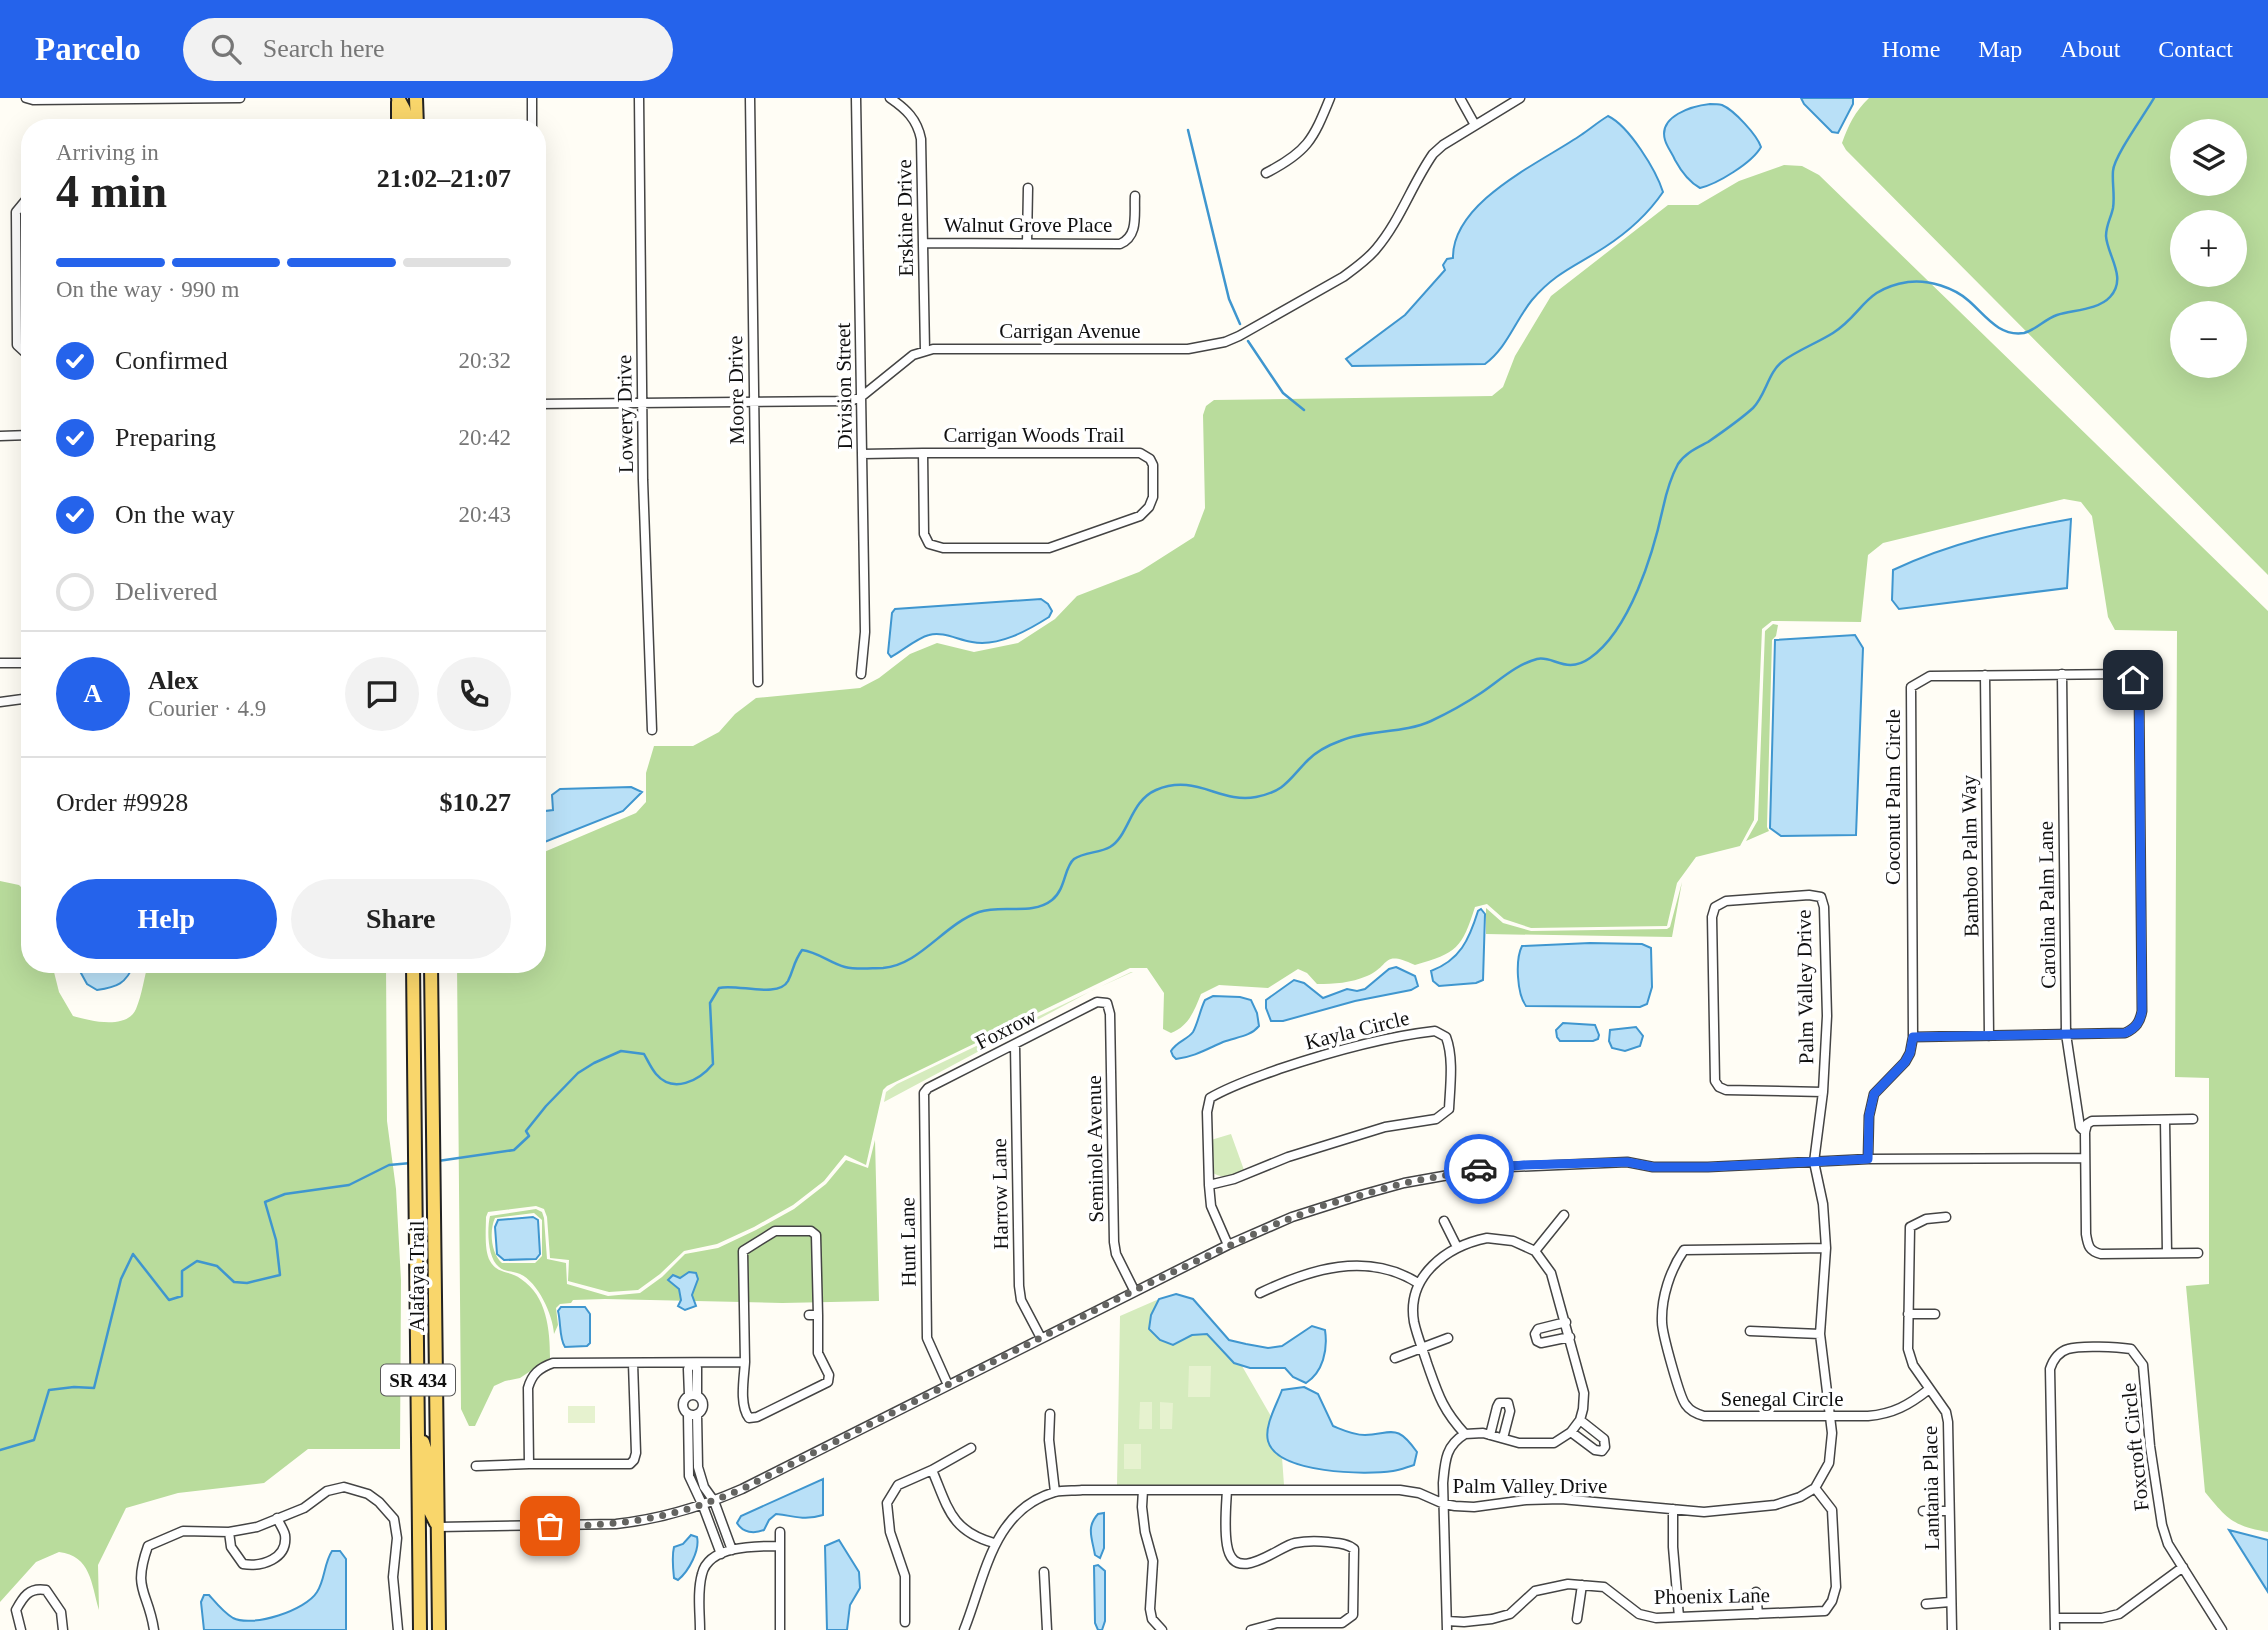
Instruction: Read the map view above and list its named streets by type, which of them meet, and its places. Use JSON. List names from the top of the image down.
{
  "streets": {
    "main road": ["Alafaya Trail", "SR 434"],
    "street": [
      "Erskine Drive",
      "Walnut Grove Place",
      "Carrigan Avenue",
      "Division Street",
      "Moore Drive",
      "Lowery Drive",
      "Carrigan Woods Trail",
      "Coconut Palm Circle",
      "Bamboo Palm Way",
      "Carolina Palm Lane",
      "Palm Valley Drive",
      "Foxrow",
      "Kayla Circle",
      "Seminole Avenue",
      "Harrow Lane",
      "Hunt Lane",
      "Senegal Circle",
      "Foxcroft Circle",
      "Lantania Place",
      "Phoenix Lane"
    ]
  },
  "crossings": [
    ["Erskine Drive", "Walnut Grove Place"],
    ["Erskine Drive", "Carrigan Avenue"],
    ["Carrigan Avenue", "Division Street"],
    ["Division Street", "Carrigan Woods Trail"],
    ["Coconut Palm Circle", "Bamboo Palm Way"],
    ["Coconut Palm Circle", "Carolina Palm Lane"],
    ["Palm Valley Drive", "Senegal Circle"],
    ["Palm Valley Drive", "Phoenix Lane"],
    ["Foxrow", "Seminole Avenue"],
    ["Foxrow", "Harrow Lane"],
    ["Foxrow", "Hunt Lane"],
    ["Senegal Circle", "Lantania Place"]
  ],
  "page": {
    "header": "Parcelo",
    "search": "Search here",
    "nav": [
      "Home",
      "Map",
      "About",
      "Contact"
    ],
    "map_buttons": ["+", "−"],
    "heading": ["4 min", "Arriving in", "21:02–21:07"],
    "panel": [
      "Alex",
      "Courier · 4.9",
      "Order #9928",
      "$10.27"
    ],
    "bar": "On the way · 990 m",
    "list": [
      ["Confirmed", "20:32"],
      ["Preparing", "20:42"],
      ["On the way", "20:43"],
      "Delivered"
    ],
    "round": "A",
    "buttons": ["Help", "Share"]
  }
}
